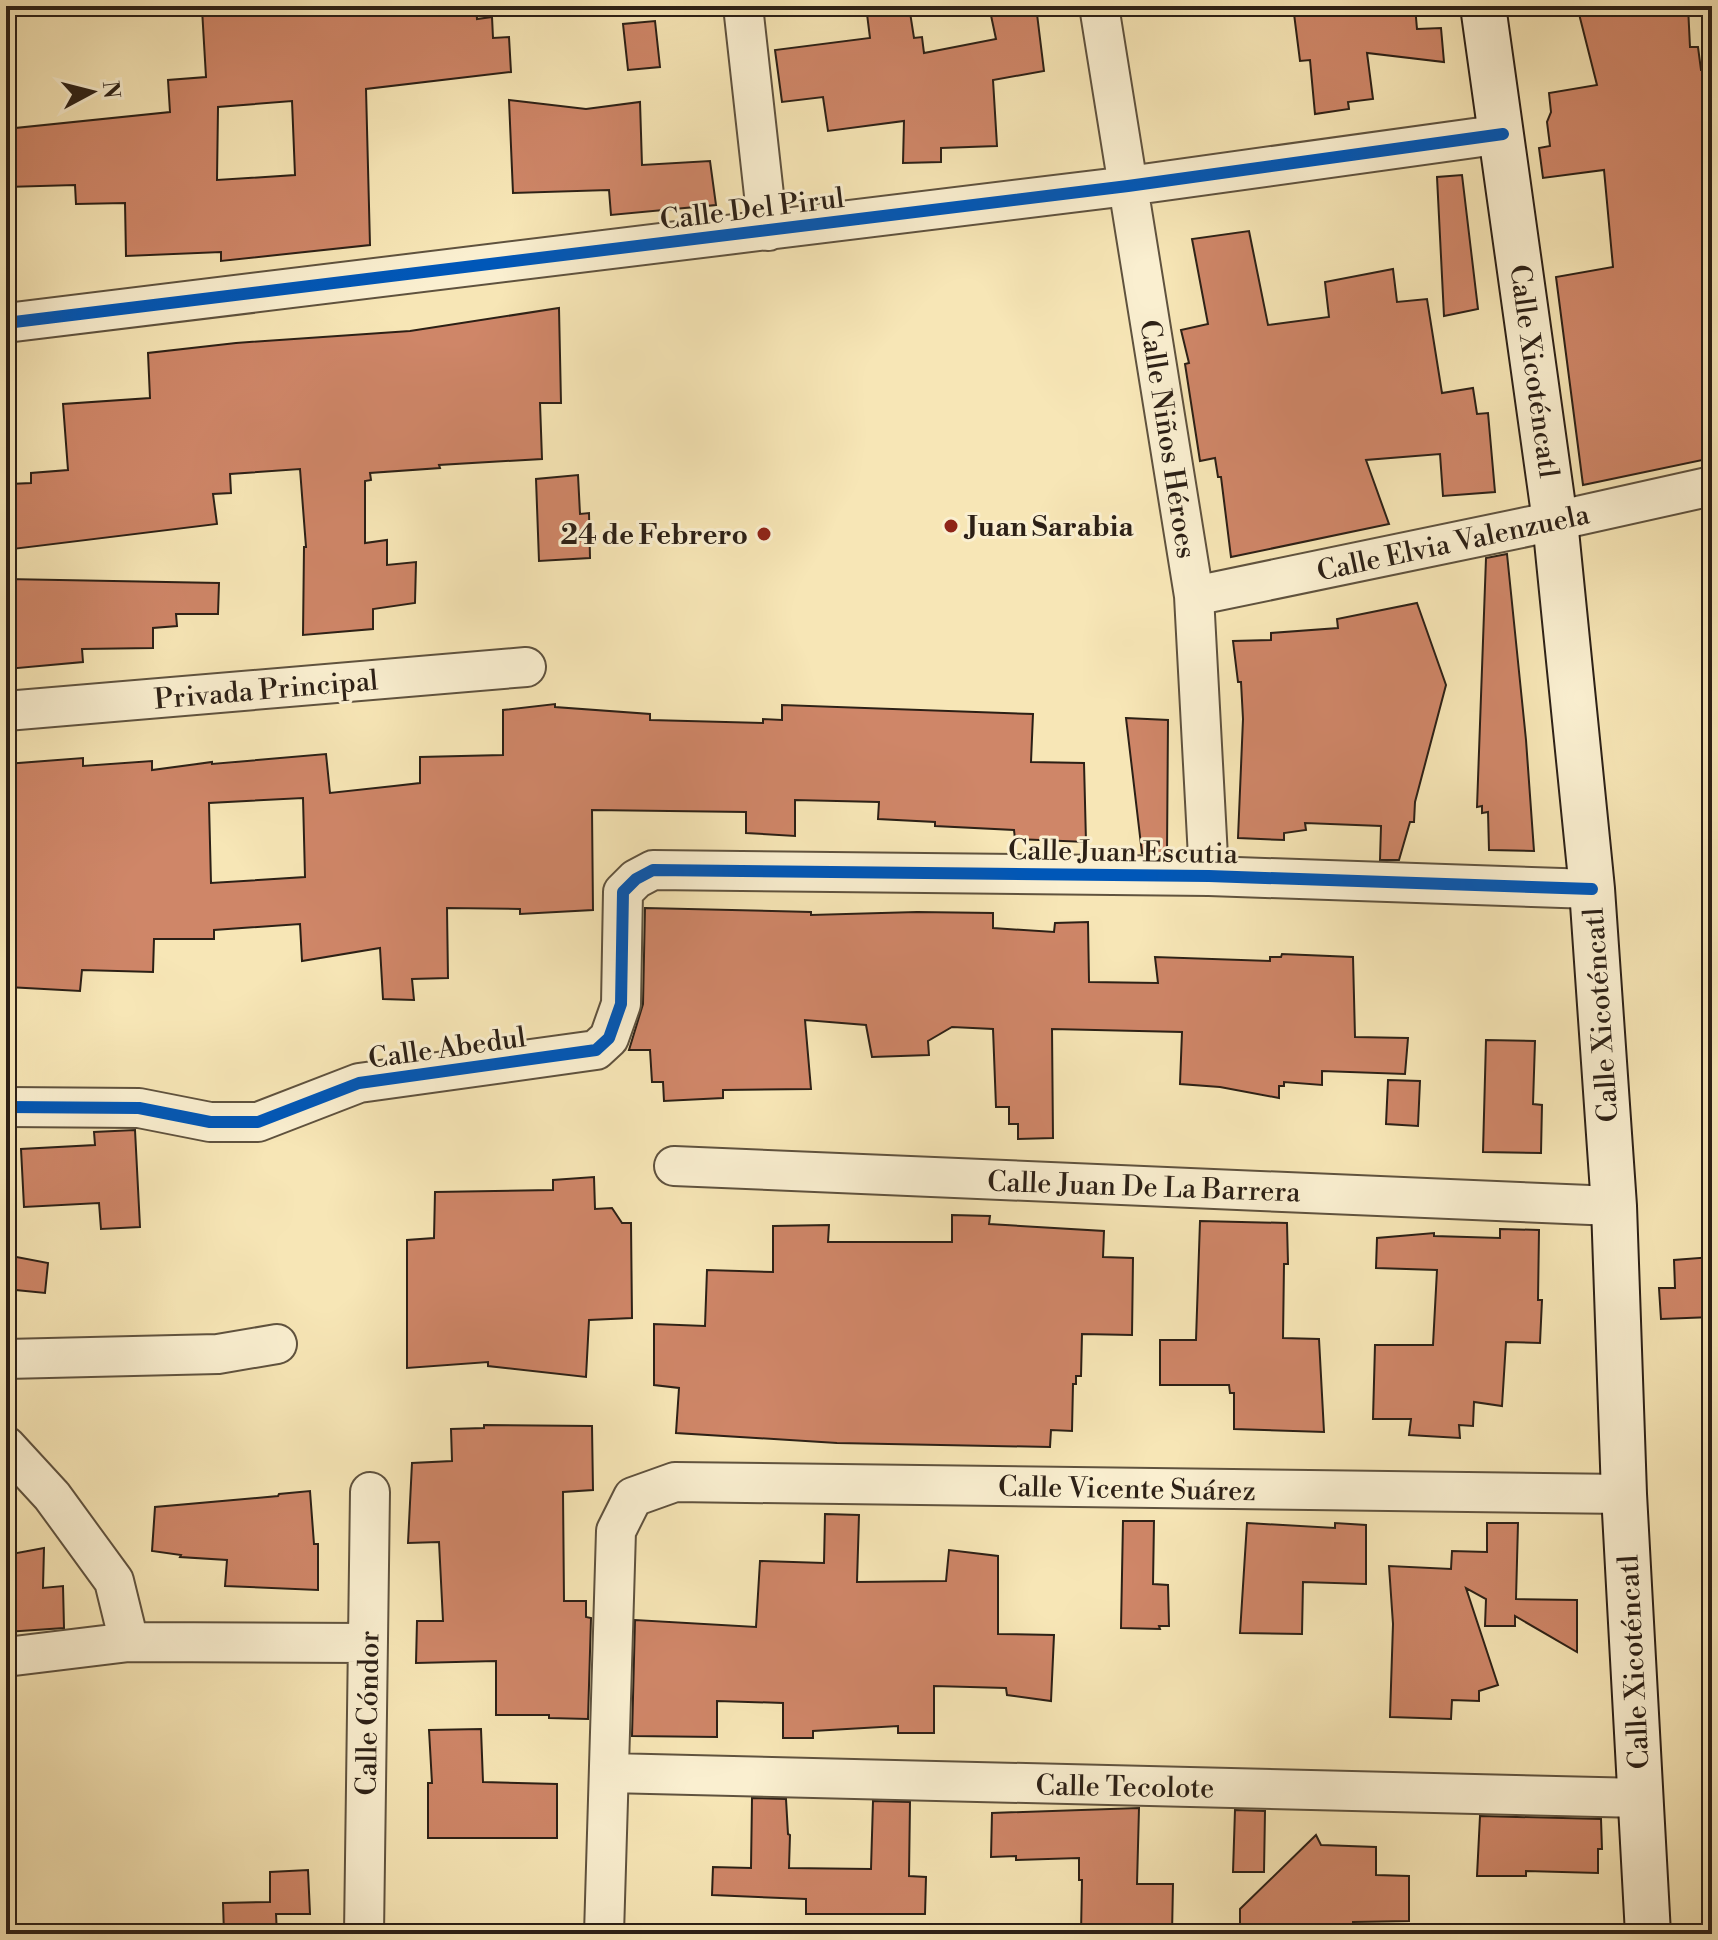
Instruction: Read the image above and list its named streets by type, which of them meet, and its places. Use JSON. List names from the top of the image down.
{
  "streets": {
    "main road": ["Calle Xicoténcatl"],
    "street": [
      "Calle Del Pirul",
      "Calle Niños Héroes",
      "Calle Elvia Valenzuela",
      "Privada Principal",
      "Calle Juan Escutia",
      "Calle Abedul",
      "Calle Juan De La Barrera",
      "Calle Vicente Suárez",
      "Calle Cóndor",
      "Calle Tecolote"
    ]
  },
  "crossings": [
    ["Calle Del Pirul", "Calle Xicoténcatl"],
    ["Calle Del Pirul", "Calle Niños Héroes"],
    ["Calle Xicoténcatl", "Calle Elvia Valenzuela"],
    ["Calle Xicoténcatl", "Calle Juan Escutia"],
    ["Calle Xicoténcatl", "Calle Juan De La Barrera"],
    ["Calle Xicoténcatl", "Calle Vicente Suárez"],
    ["Calle Xicoténcatl", "Calle Tecolote"],
    ["Calle Niños Héroes", "Calle Elvia Valenzuela"],
    ["Calle Niños Héroes", "Calle Juan Escutia"],
    ["Calle Juan Escutia", "Calle Abedul"],
    ["Calle Vicente Suárez", "Calle Tecolote"]
  ],
  "places": ["Juan Sarabia", "24 de Febrero"],
  "north": "right"
}
